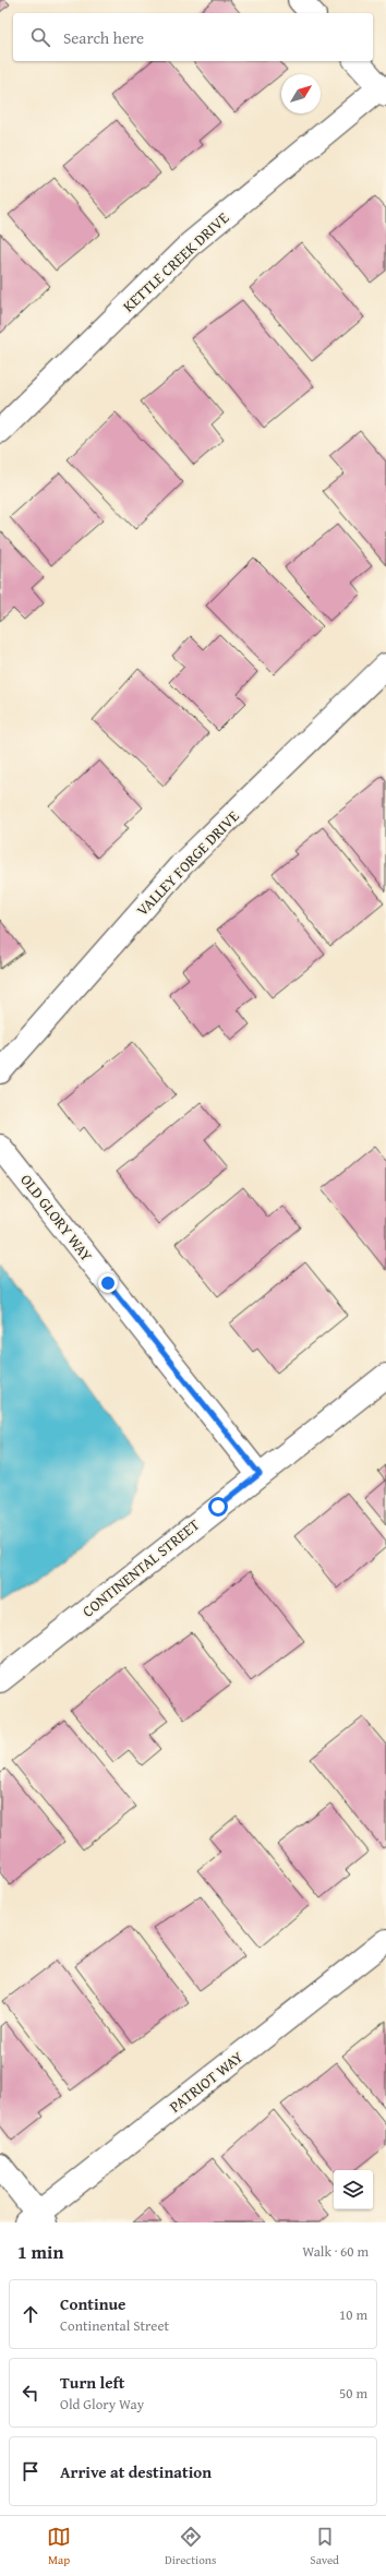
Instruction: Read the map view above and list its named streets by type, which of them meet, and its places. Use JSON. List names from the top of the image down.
{
  "streets": {
    "street": [
      "KETTLE CREEK DRIVE",
      "VALLEY FORGE DRIVE",
      "OLD GLORY WAY",
      "CONTINENTAL STREET",
      "PATRIOT WAY"
    ]
  },
  "crossings": [
    ["OLD GLORY WAY", "CONTINENTAL STREET"]
  ],
  "north": "top right",
  "page": {
    "search": "Search here",
    "heading": ["1 min", "Walk · 60 m"],
    "list": [
      ["Continue", "Continental Street", "10 m"],
      ["Turn left", "Old Glory Way", "50 m"],
      "Arrive at destination"
    ],
    "nav": ["Map", "Directions", "Saved"]
  }
}
